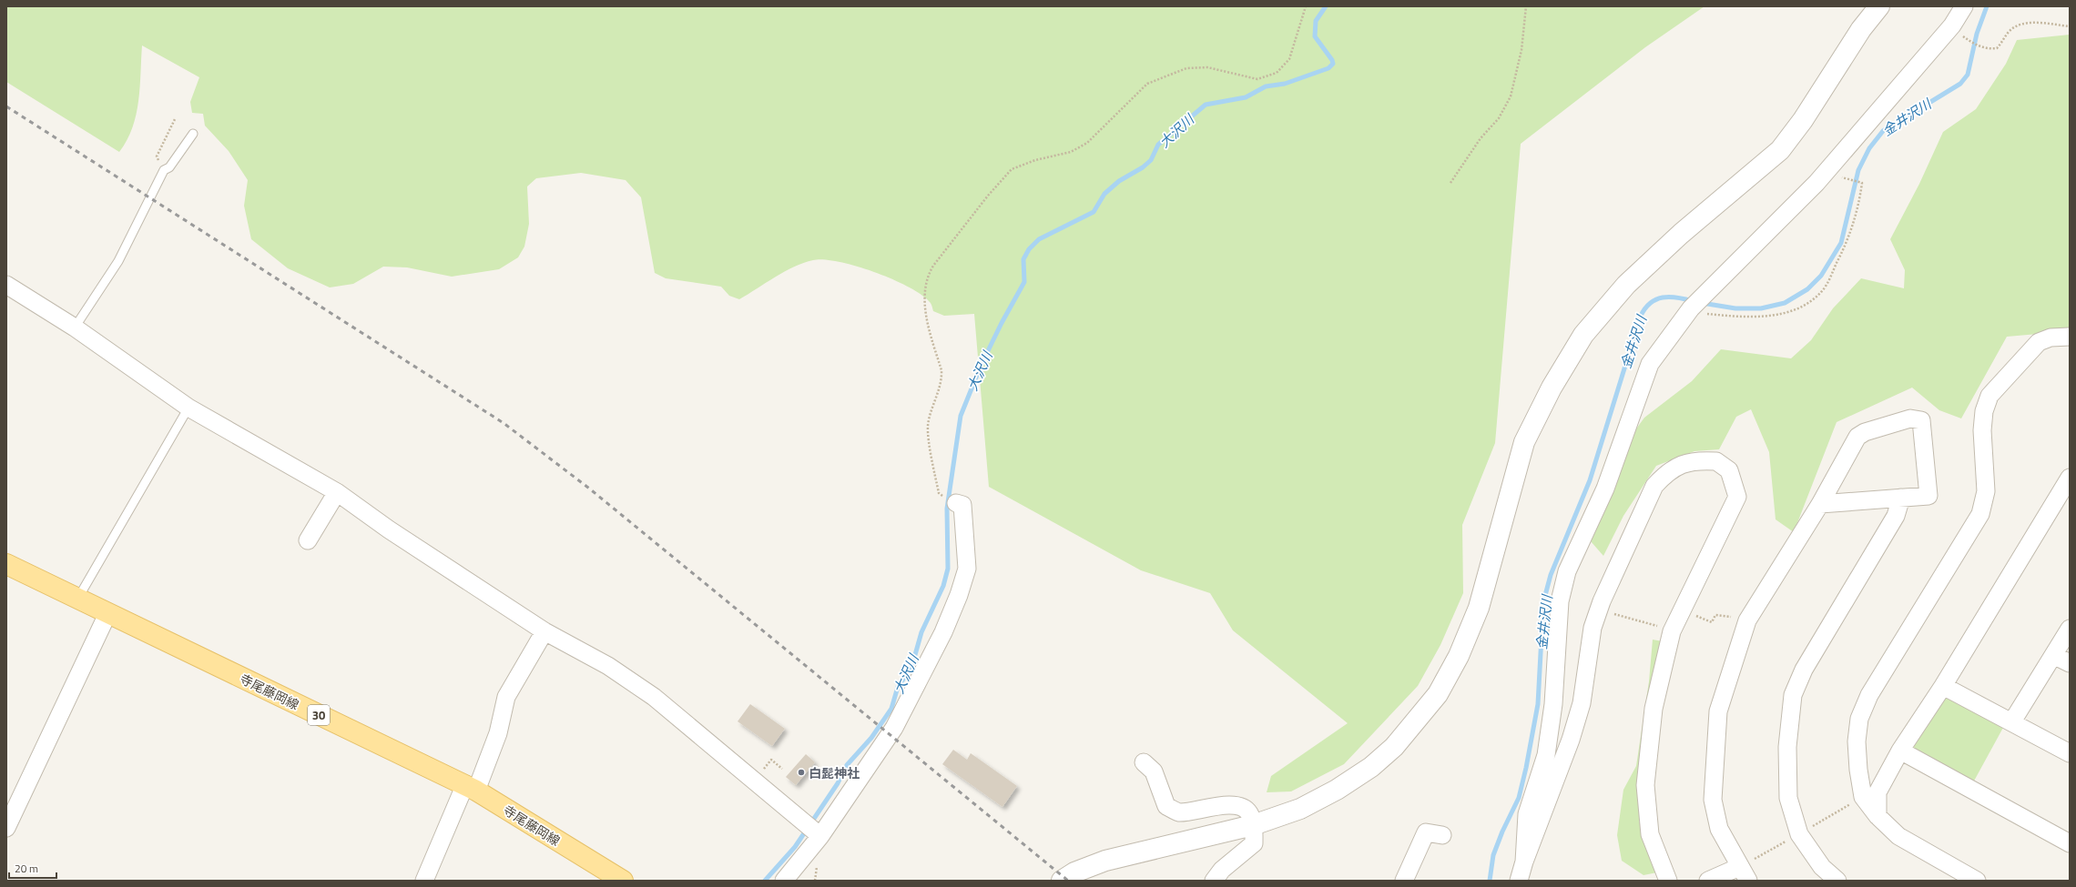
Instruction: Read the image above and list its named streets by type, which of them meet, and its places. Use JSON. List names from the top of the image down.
{
  "streets": {
    "main road": ["寺尾藤岡線", "30"]
  },
  "water": ["金井沢川", "大沢川"],
  "places": ["白髭神社"],
  "scale_bar": "20 m"
}
